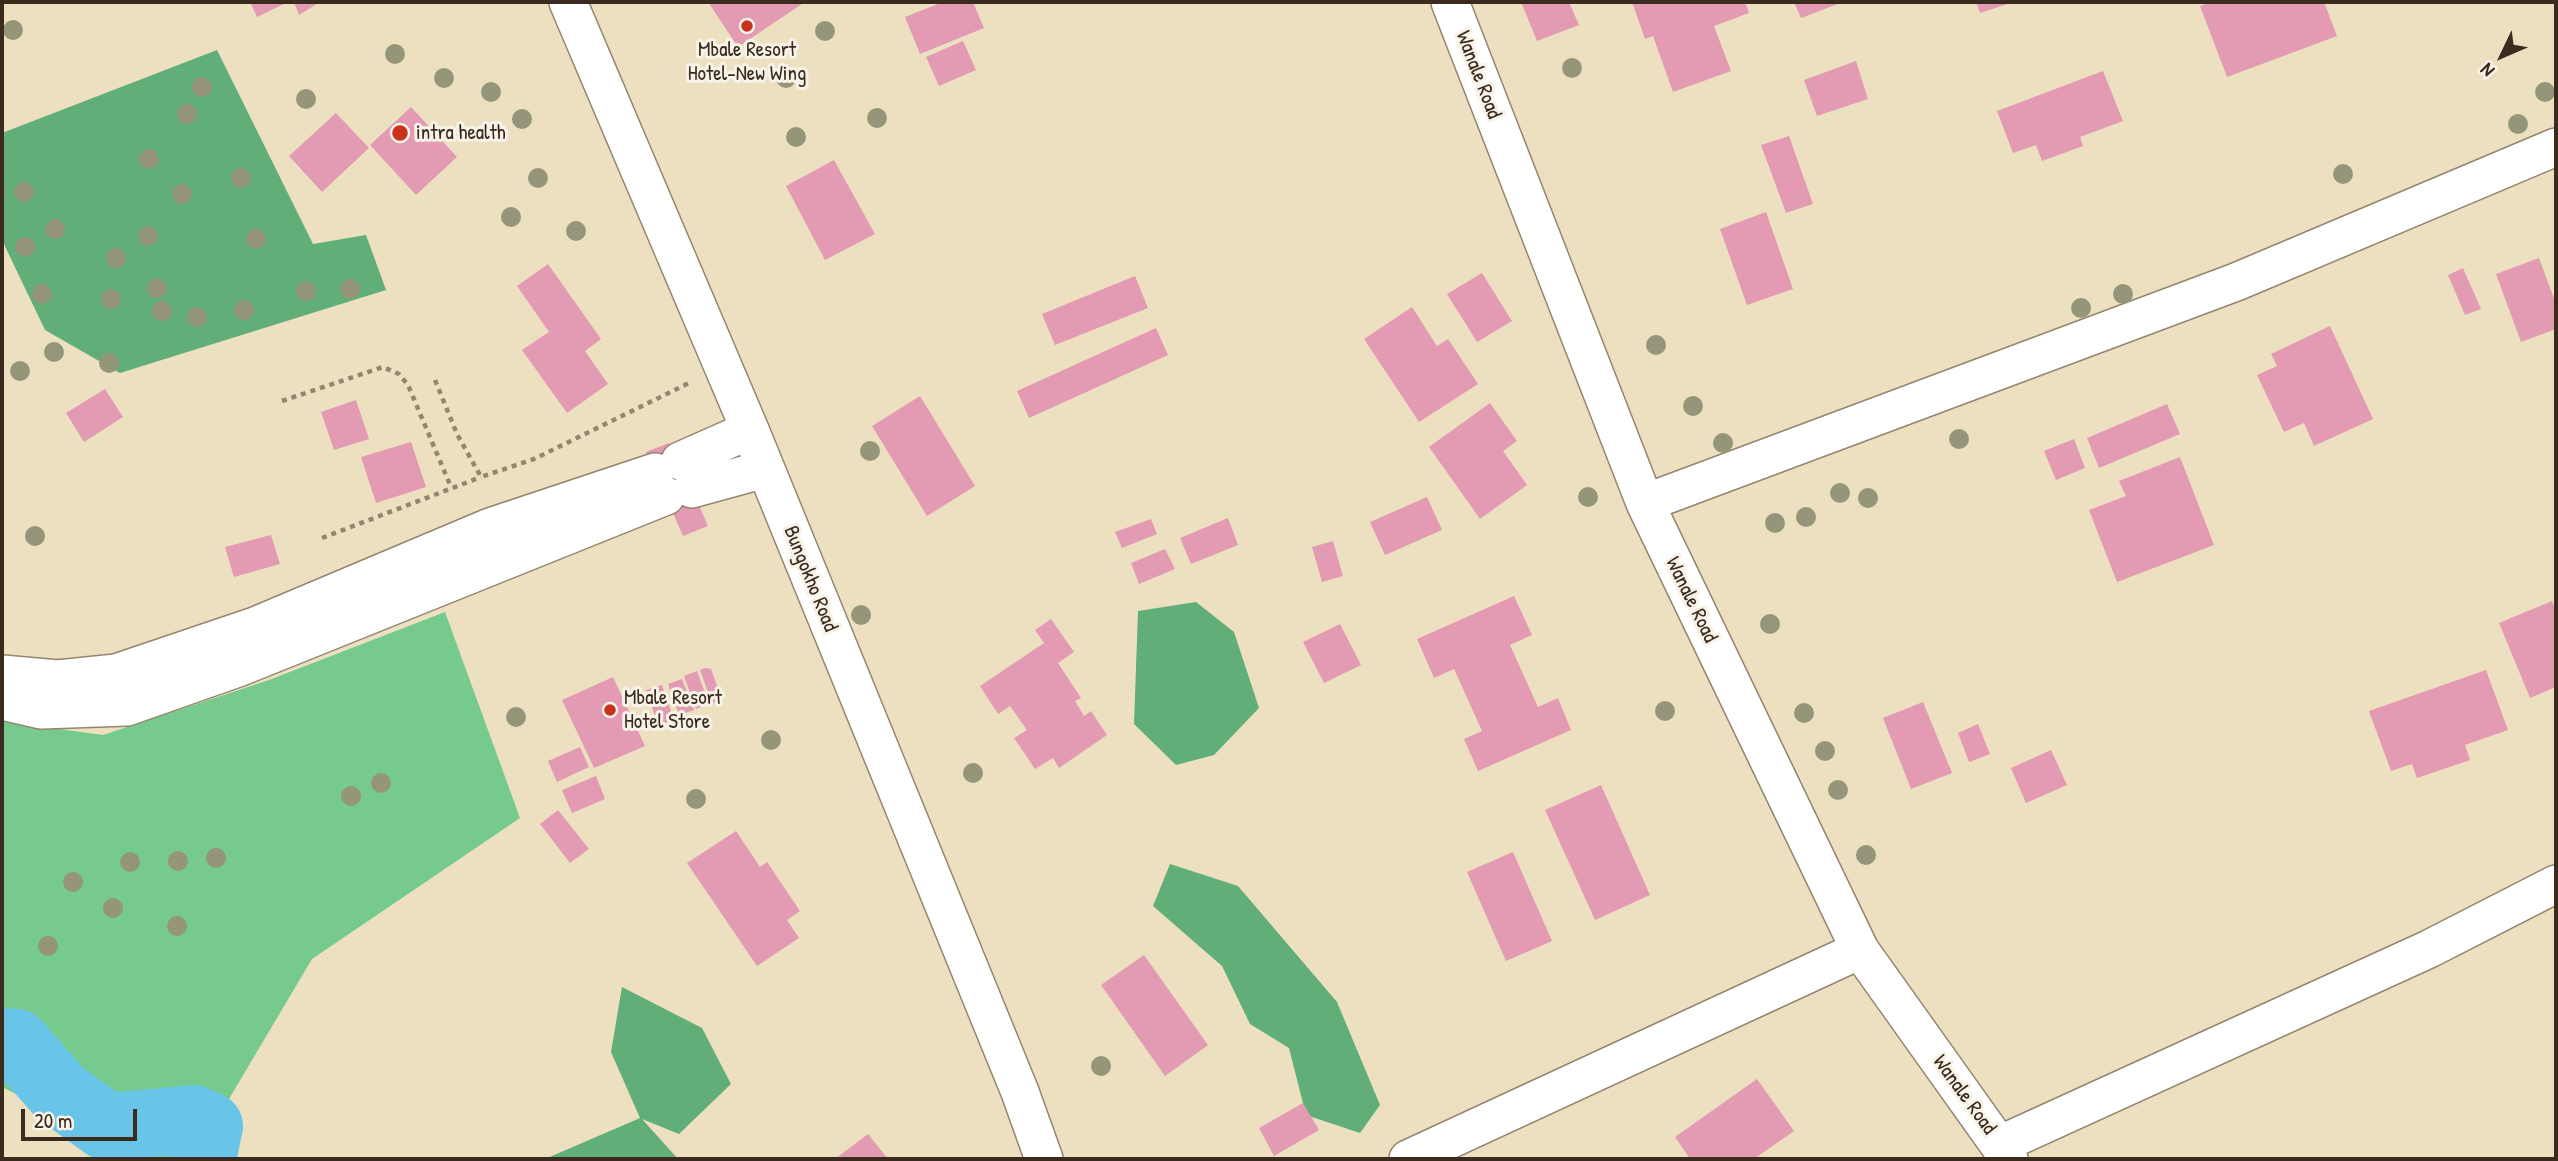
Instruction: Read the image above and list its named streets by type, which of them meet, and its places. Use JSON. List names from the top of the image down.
{
  "streets": {
    "street": ["Wanale Road", "Bungokho Road"]
  },
  "places": ["Mbale Resort Hotel-New Wing", "intra health", "Mbale Resort Hotel Store"],
  "scale_bar": "20 m",
  "north": "bottom left"
}
